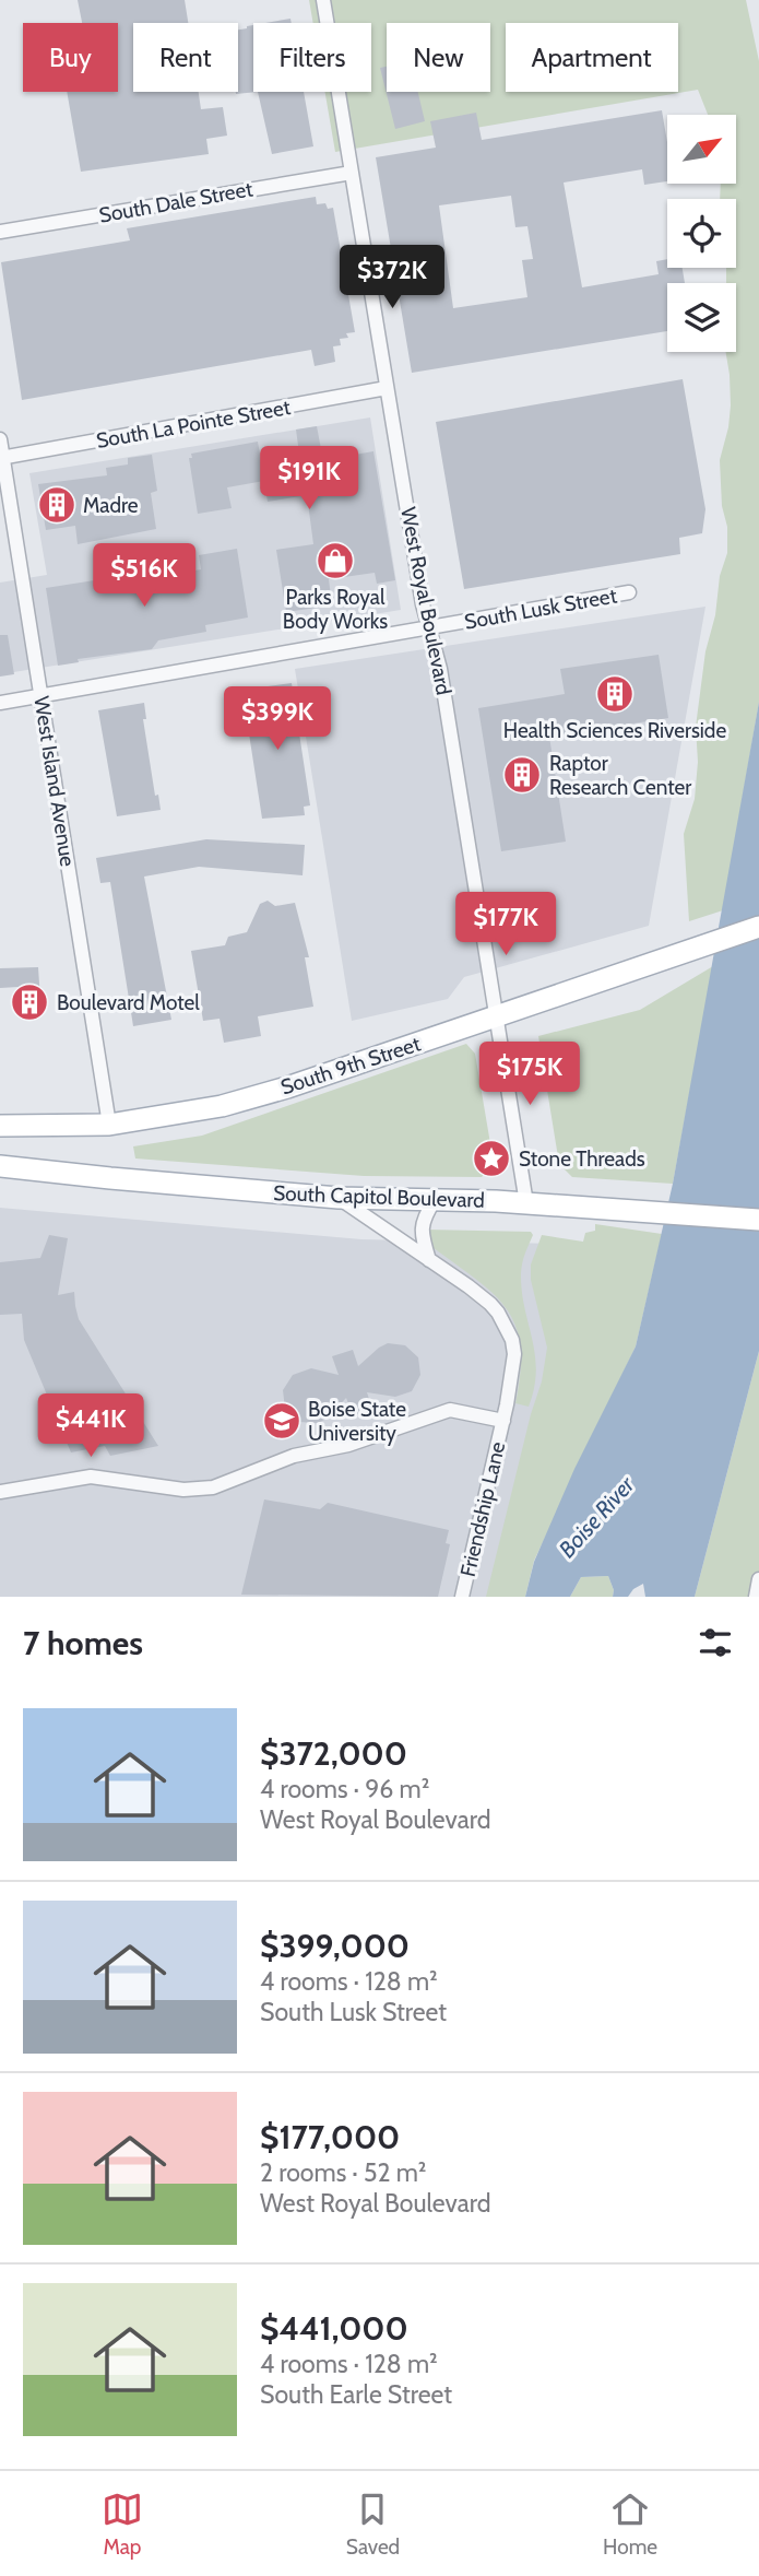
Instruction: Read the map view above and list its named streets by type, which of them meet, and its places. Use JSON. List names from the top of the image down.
{
  "streets": {
    "main road": ["South 9th Street", "South Capitol Boulevard"],
    "street": [
      "South Dale Street",
      "South La Pointe Street",
      "West Royal Boulevard",
      "South Lusk Street",
      "West Island Avenue",
      "Friendship Lane"
    ]
  },
  "crossings": [
    ["South Dale Street", "West Royal Boulevard"],
    ["South La Pointe Street", "West Royal Boulevard"],
    ["South La Pointe Street", "West Island Avenue"],
    ["West Royal Boulevard", "South Lusk Street"],
    ["West Royal Boulevard", "South 9th Street"],
    ["West Royal Boulevard", "South Capitol Boulevard"],
    ["South Lusk Street", "West Island Avenue"],
    ["West Island Avenue", "South 9th Street"],
    ["South Capitol Boulevard", "Friendship Lane"]
  ],
  "water": ["Boise River"],
  "places": {
    "building": [
      "Madre",
      "Health Sciences Riverside",
      "Raptor Research Center",
      "Boulevard Motel"
    ],
    "shop": ["Parks Royal Body Works"],
    "place": ["Stone Threads"],
    "school or university": ["Boise State University"]
  },
  "north": "top right",
  "page": {
    "chip": [
      "Buy",
      "Rent",
      "Filters",
      "New",
      "Apartment"
    ],
    "price": [
      "$372K",
      "$191K",
      "$516K",
      "$399K",
      "$177K",
      "$175K",
      "$441K"
    ],
    "heading": "7 homes",
    "list": [
      {
        "name": "$372,000",
        "note": "4 rooms · 96 m² · West Royal Boulevard"
      },
      {
        "name": "$399,000",
        "note": "4 rooms · 128 m² · South Lusk Street"
      },
      {
        "name": "$177,000",
        "note": "2 rooms · 52 m² · West Royal Boulevard"
      },
      {
        "name": "$441,000",
        "note": "4 rooms · 128 m² · South Earle Street"
      }
    ],
    "tabs": ["Map", "Saved", "Home"]
  }
}
